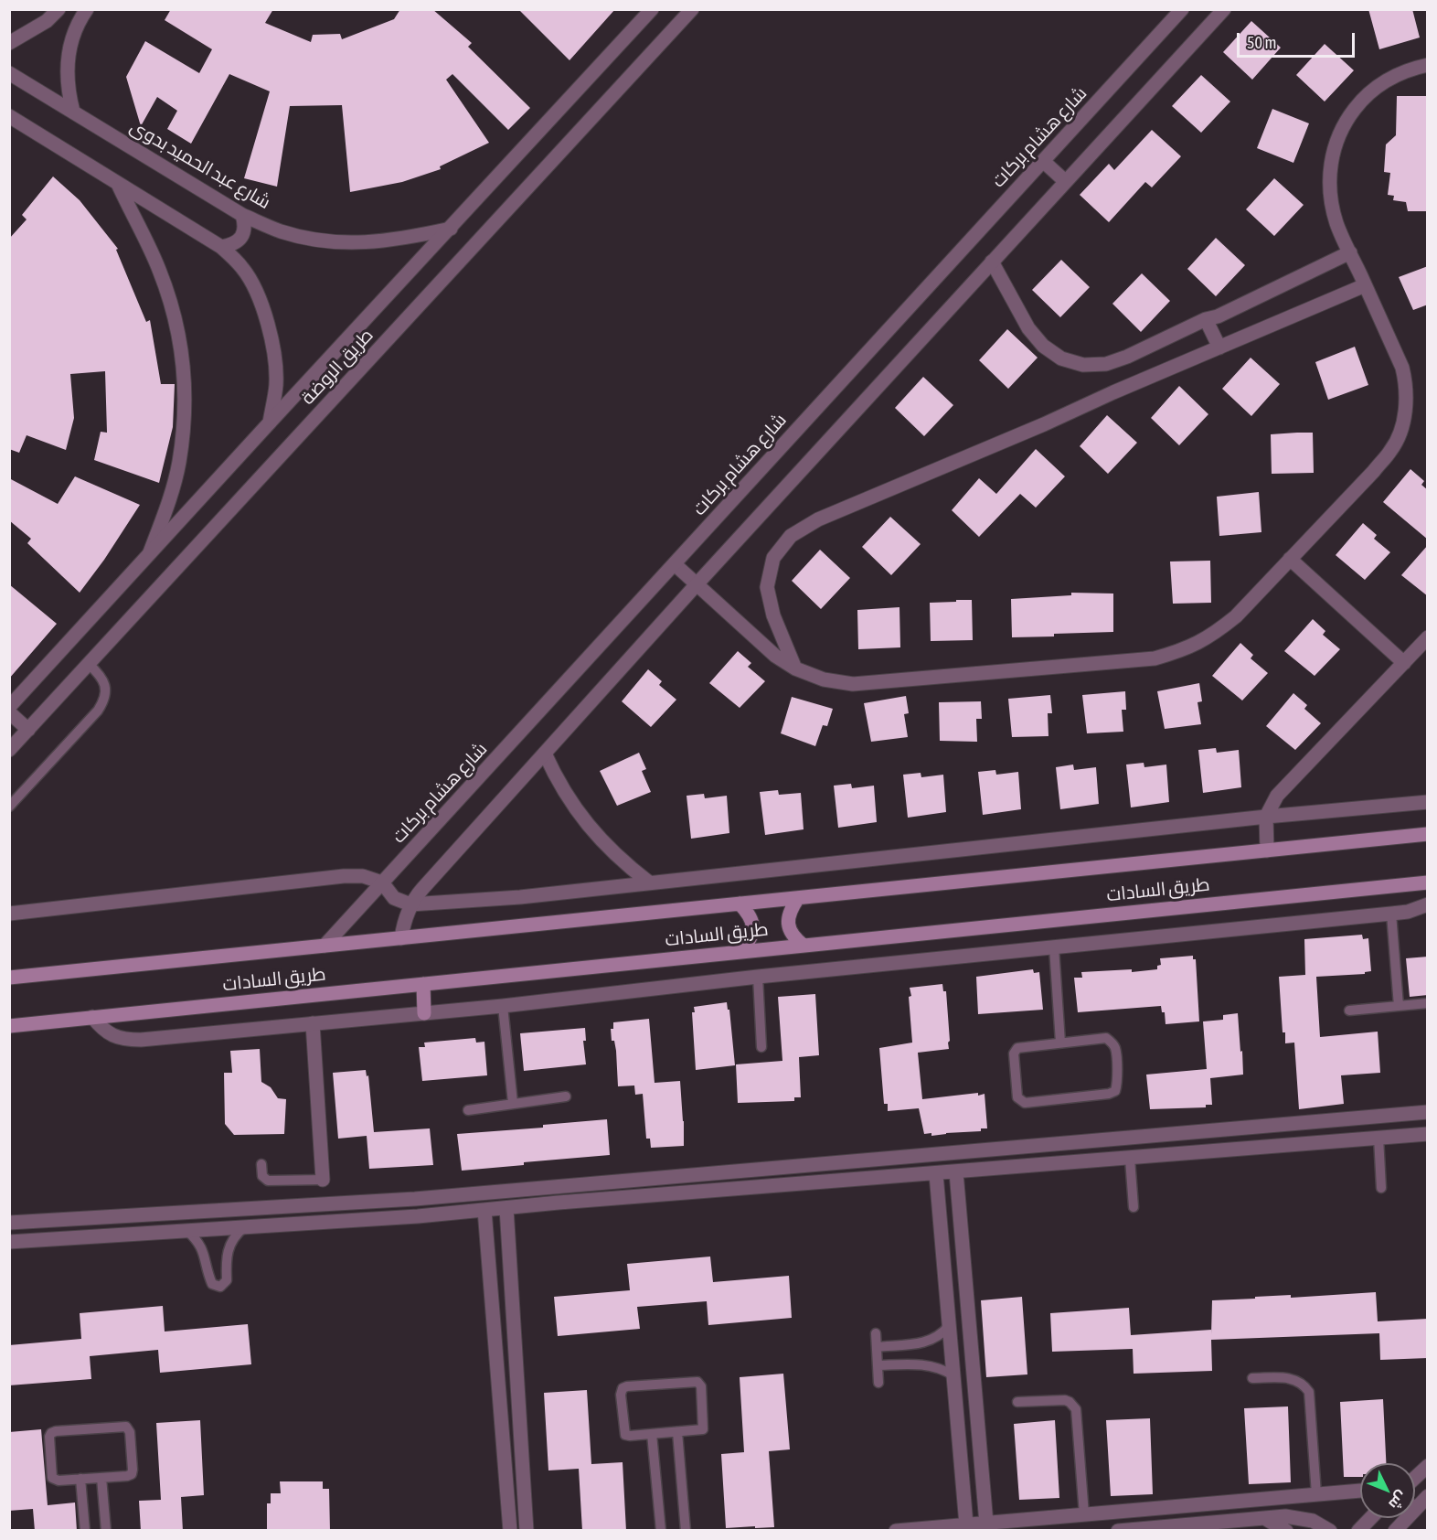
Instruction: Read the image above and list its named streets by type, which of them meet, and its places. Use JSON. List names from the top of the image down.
{
  "streets": {
    "main road": ["طريق السادات"],
    "street": ["شارع هشام بركات", "شارع عبد الحميد بدوى", "طريق الروضة"]
  },
  "crossings": [
    ["شارع هشام بركات", "طريق السادات"],
    ["شارع عبد الحميد بدوى", "طريق الروضة"]
  ],
  "scale_bar": "50 m",
  "north": "bottom right"
}
